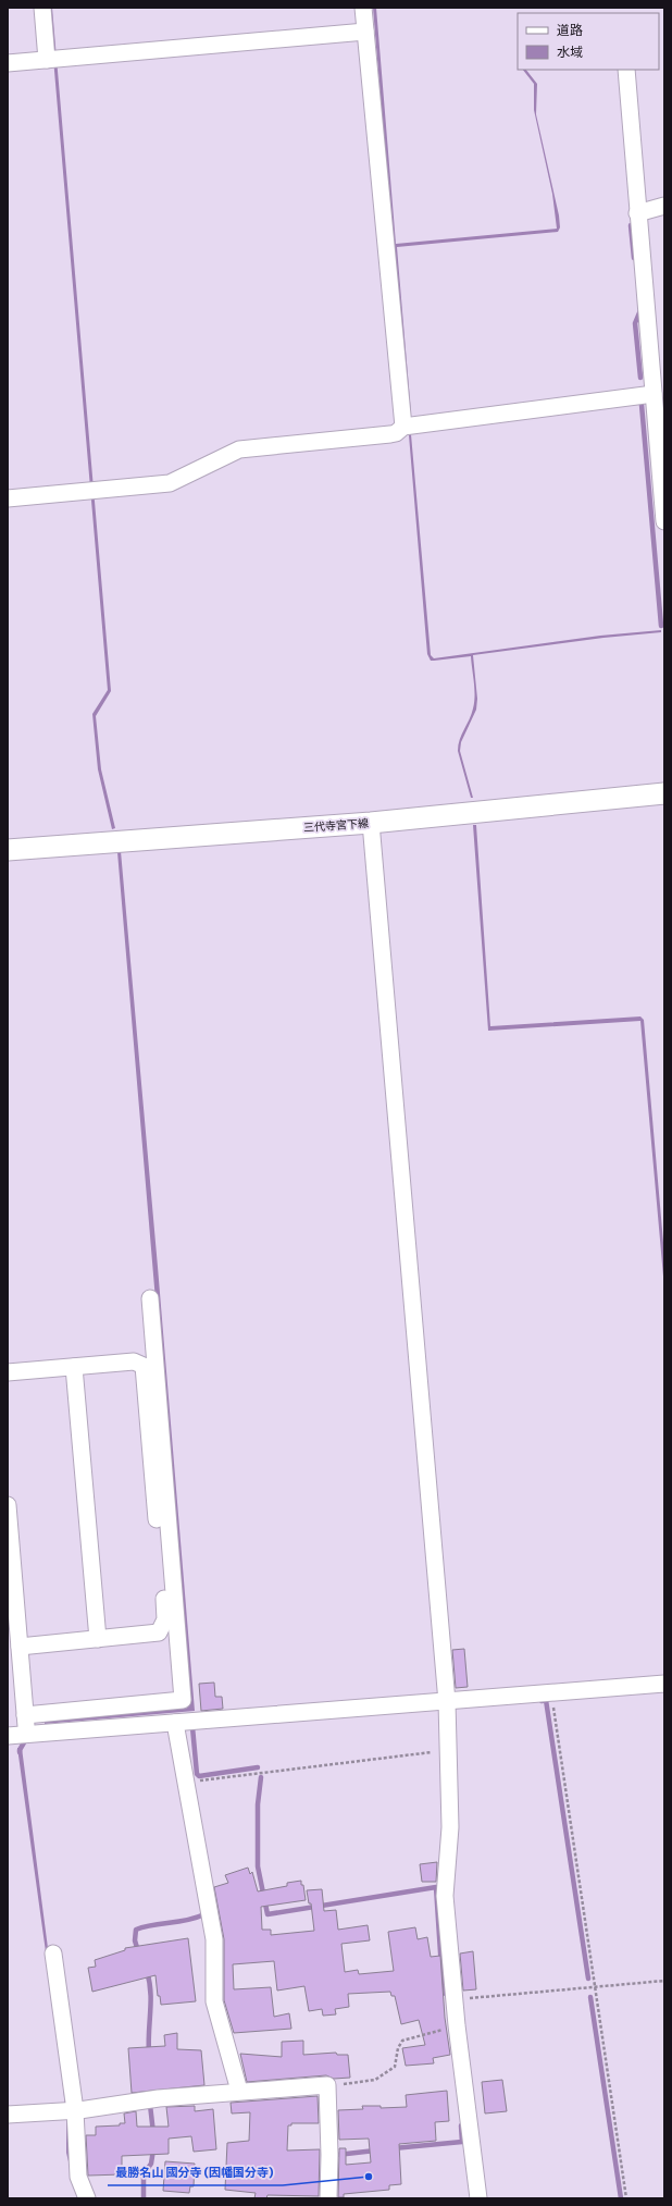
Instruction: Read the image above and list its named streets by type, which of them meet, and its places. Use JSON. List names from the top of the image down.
{
  "streets": {
    "main road": ["三代寺宮下線"]
  },
  "places": ["最勝名山 國分寺 (因幡国分寺)"],
  "legend": ["道路", "水域"]
}
